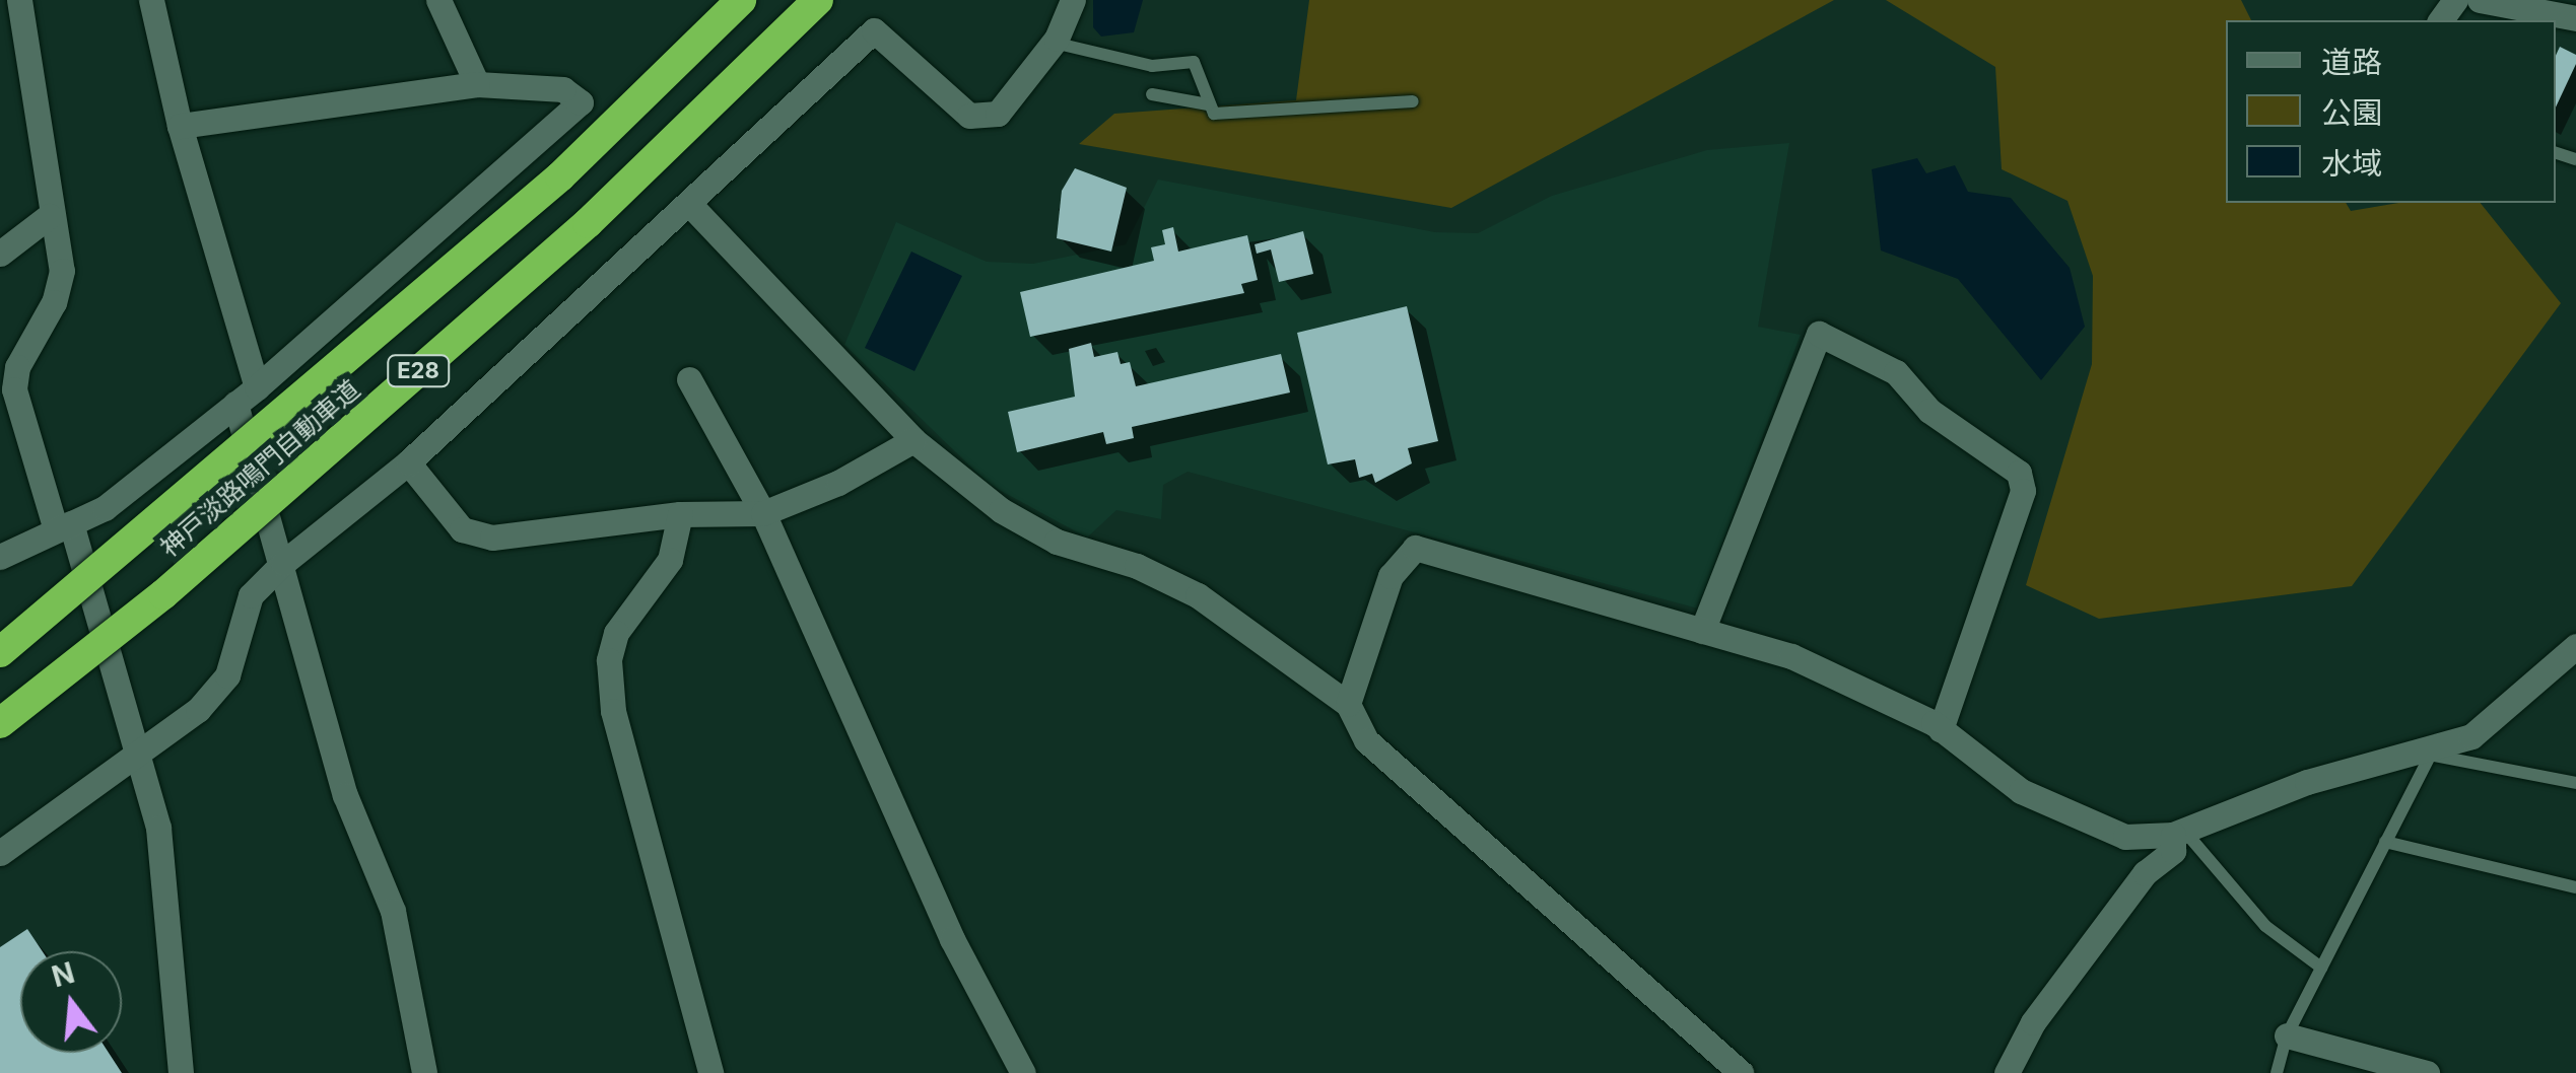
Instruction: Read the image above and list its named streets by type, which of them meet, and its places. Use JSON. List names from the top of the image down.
{
  "streets": {
    "highway": ["E28", "神戸淡路鳴門自動車道"]
  },
  "legend": ["道路", "公園", "水域"],
  "north": "top"
}
